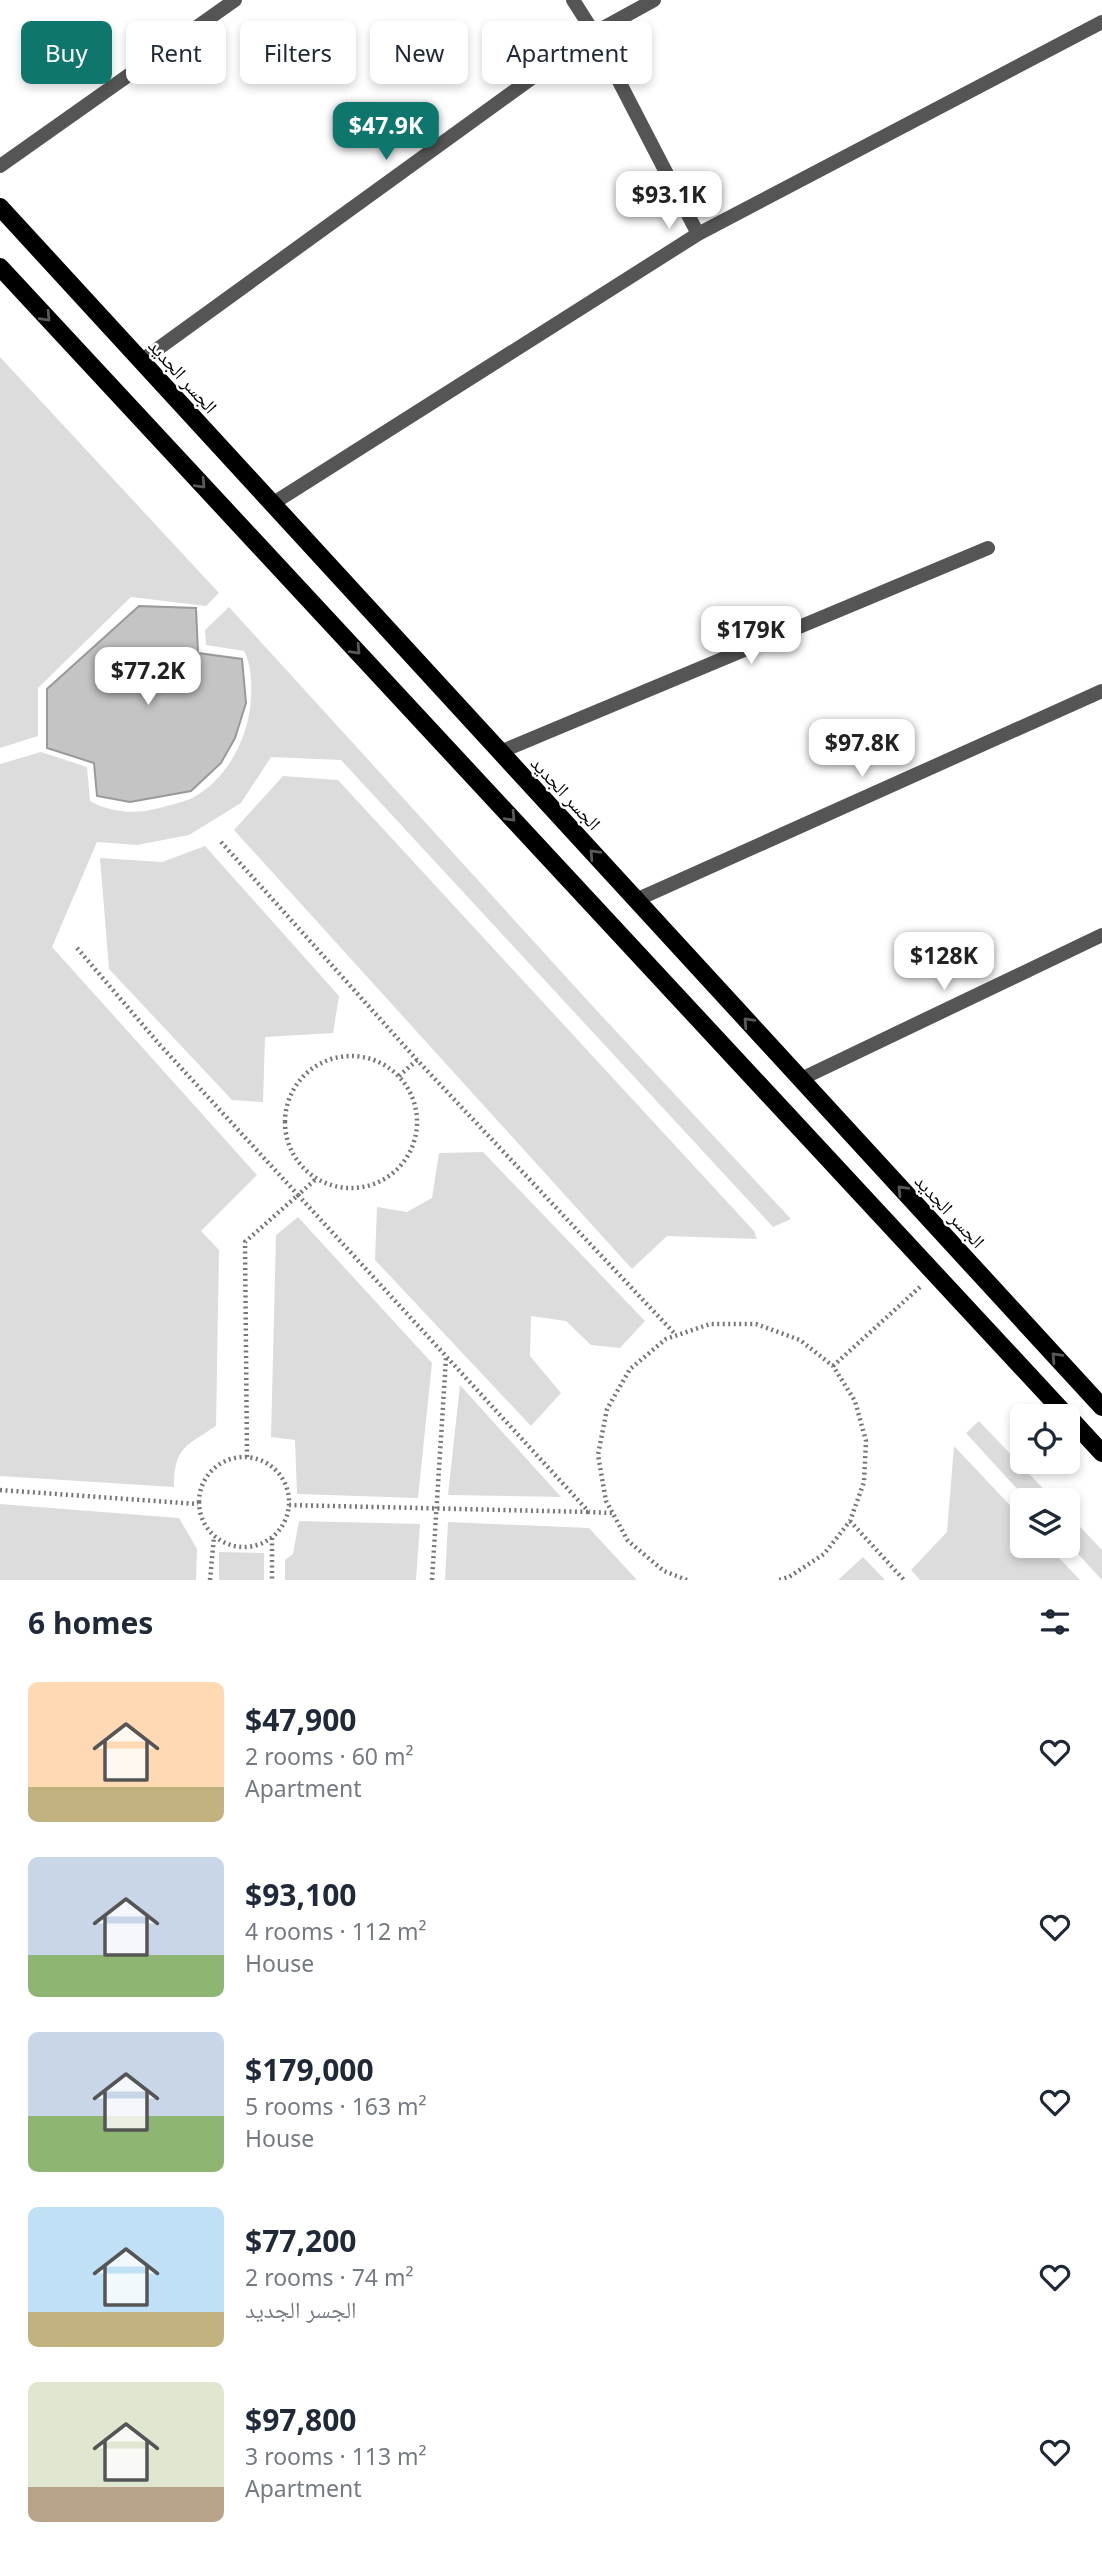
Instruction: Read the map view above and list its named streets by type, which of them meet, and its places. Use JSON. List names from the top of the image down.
{
  "streets": {
    "main road": ["الجسر الجديد"]
  },
  "page": {
    "chip": [
      "Buy",
      "Rent",
      "Filters",
      "New",
      "Apartment"
    ],
    "price": [
      "$47.9K",
      "$93.1K",
      "$179K",
      "$77.2K",
      "$97.8K",
      "$128K"
    ],
    "heading": "6 homes",
    "list": [
      {
        "name": "$47,900",
        "note": "2 rooms · 60 m² · Apartment"
      },
      {
        "name": "$93,100",
        "note": "4 rooms · 112 m² · House"
      },
      {
        "name": "$179,000",
        "note": "5 rooms · 163 m² · House"
      },
      {
        "name": "$77,200",
        "note": "2 rooms · 74 m² · الجسر الجديد"
      },
      {
        "name": "$97,800",
        "note": "3 rooms · 113 m² · Apartment"
      }
    ]
  }
}
